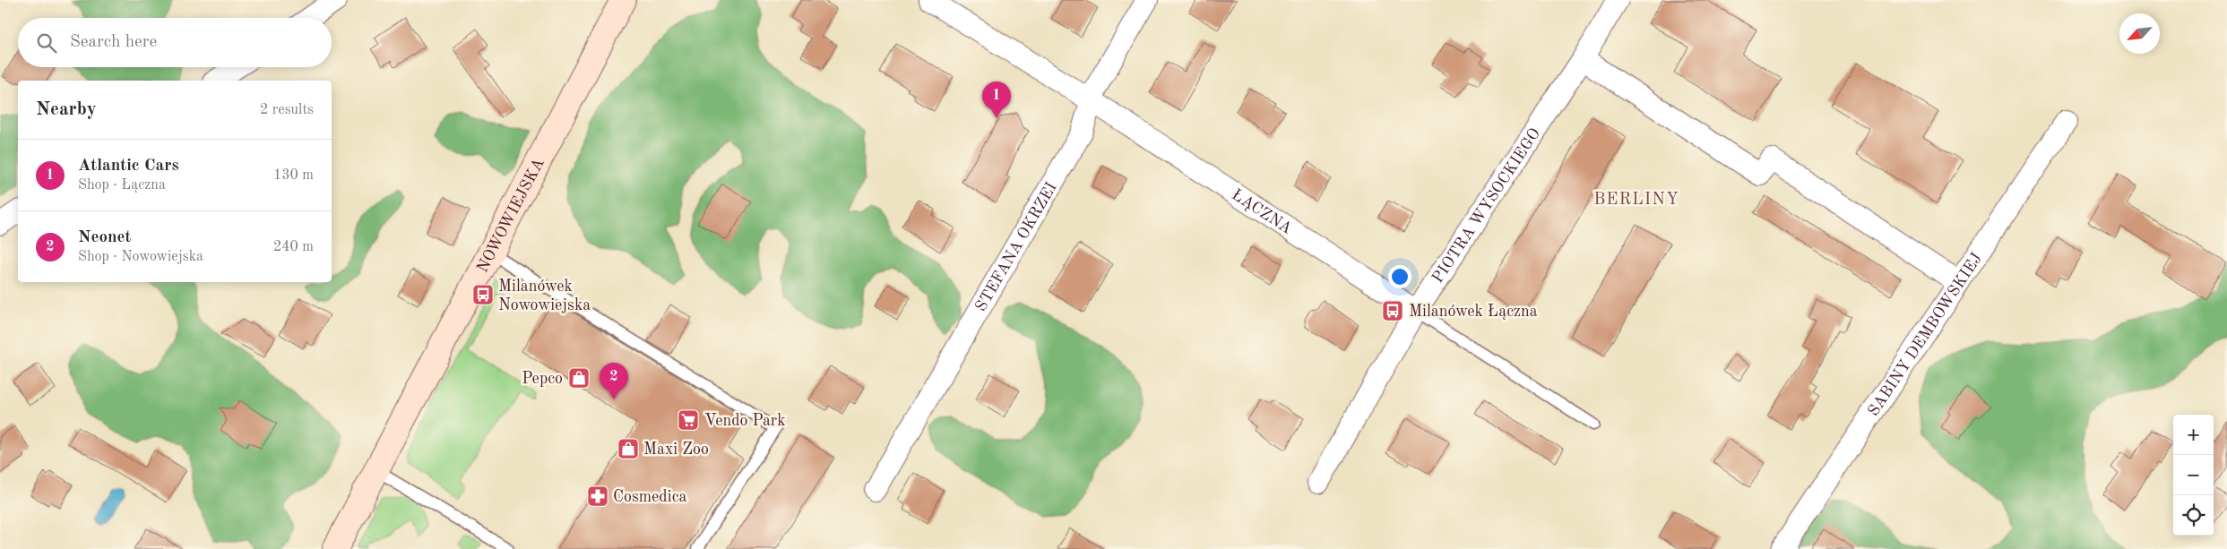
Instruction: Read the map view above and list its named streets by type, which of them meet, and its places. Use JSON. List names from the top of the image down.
{
  "streets": {
    "street": [
      "PIOTRA WYSOCKIEGO",
      "ŁĄCZNA",
      "NOWOWIEJSKA",
      "STEFANA OKRZEI",
      "SABINY DEMBOWSKIEJ"
    ]
  },
  "crossings": [
    ["PIOTRA WYSOCKIEGO", "ŁĄCZNA"],
    ["ŁĄCZNA", "STEFANA OKRZEI"]
  ],
  "districts": ["BERLINY"],
  "places": {
    "bus stop": ["Milanówek Nowowiejska", "Milanówek Łączna"],
    "shop": ["Pepco", "Maxi Zoo"],
    "supermarket": ["Vendo Park"],
    "pharmacy": ["Cosmedica"]
  },
  "north": "bottom left",
  "page": {
    "search": "Search here",
    "heading": ["Nearby", "2 results"],
    "pins": ["1", "2"],
    "list": [
      {
        "mark": "1",
        "name": "Atlantic Cars",
        "note": "Shop · Łączna",
        "value": "130 m"
      },
      {
        "mark": "2",
        "name": "Neonet",
        "note": "Shop · Nowowiejska",
        "value": "240 m"
      }
    ],
    "map_buttons": ["+", "−"]
  }
}
